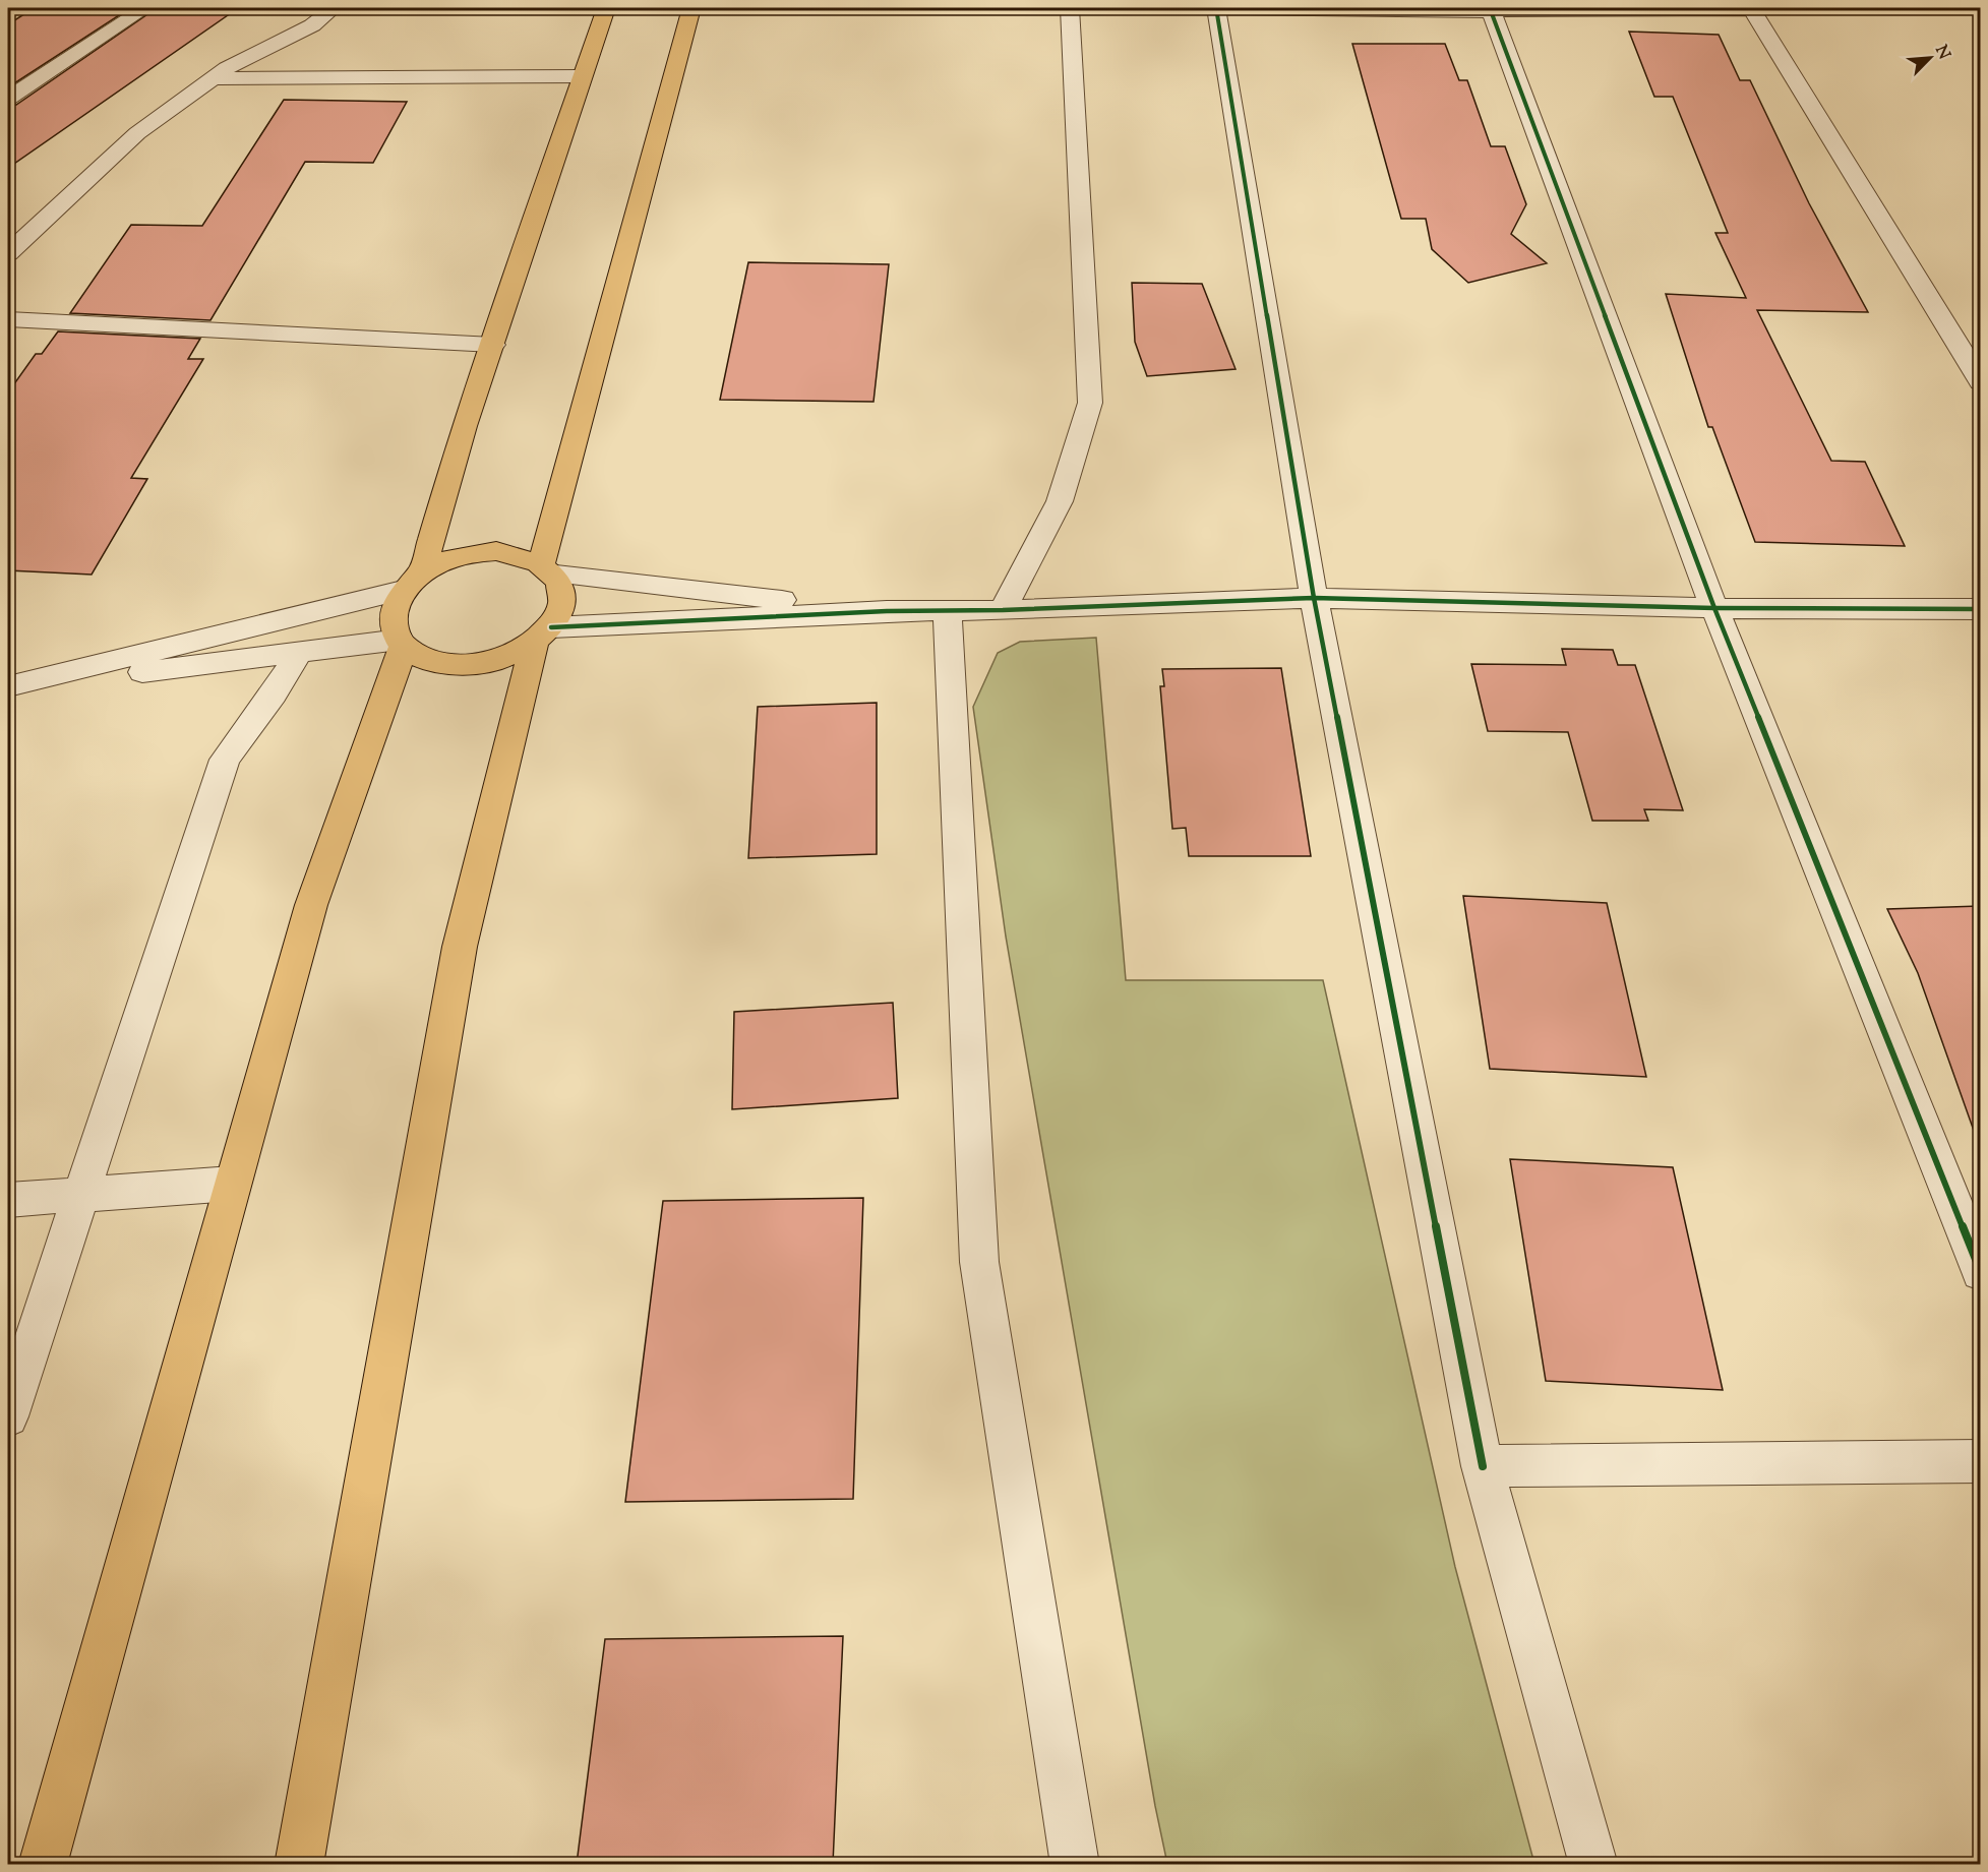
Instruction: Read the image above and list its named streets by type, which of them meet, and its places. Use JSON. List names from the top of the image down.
{
  "north": "top right"
}
